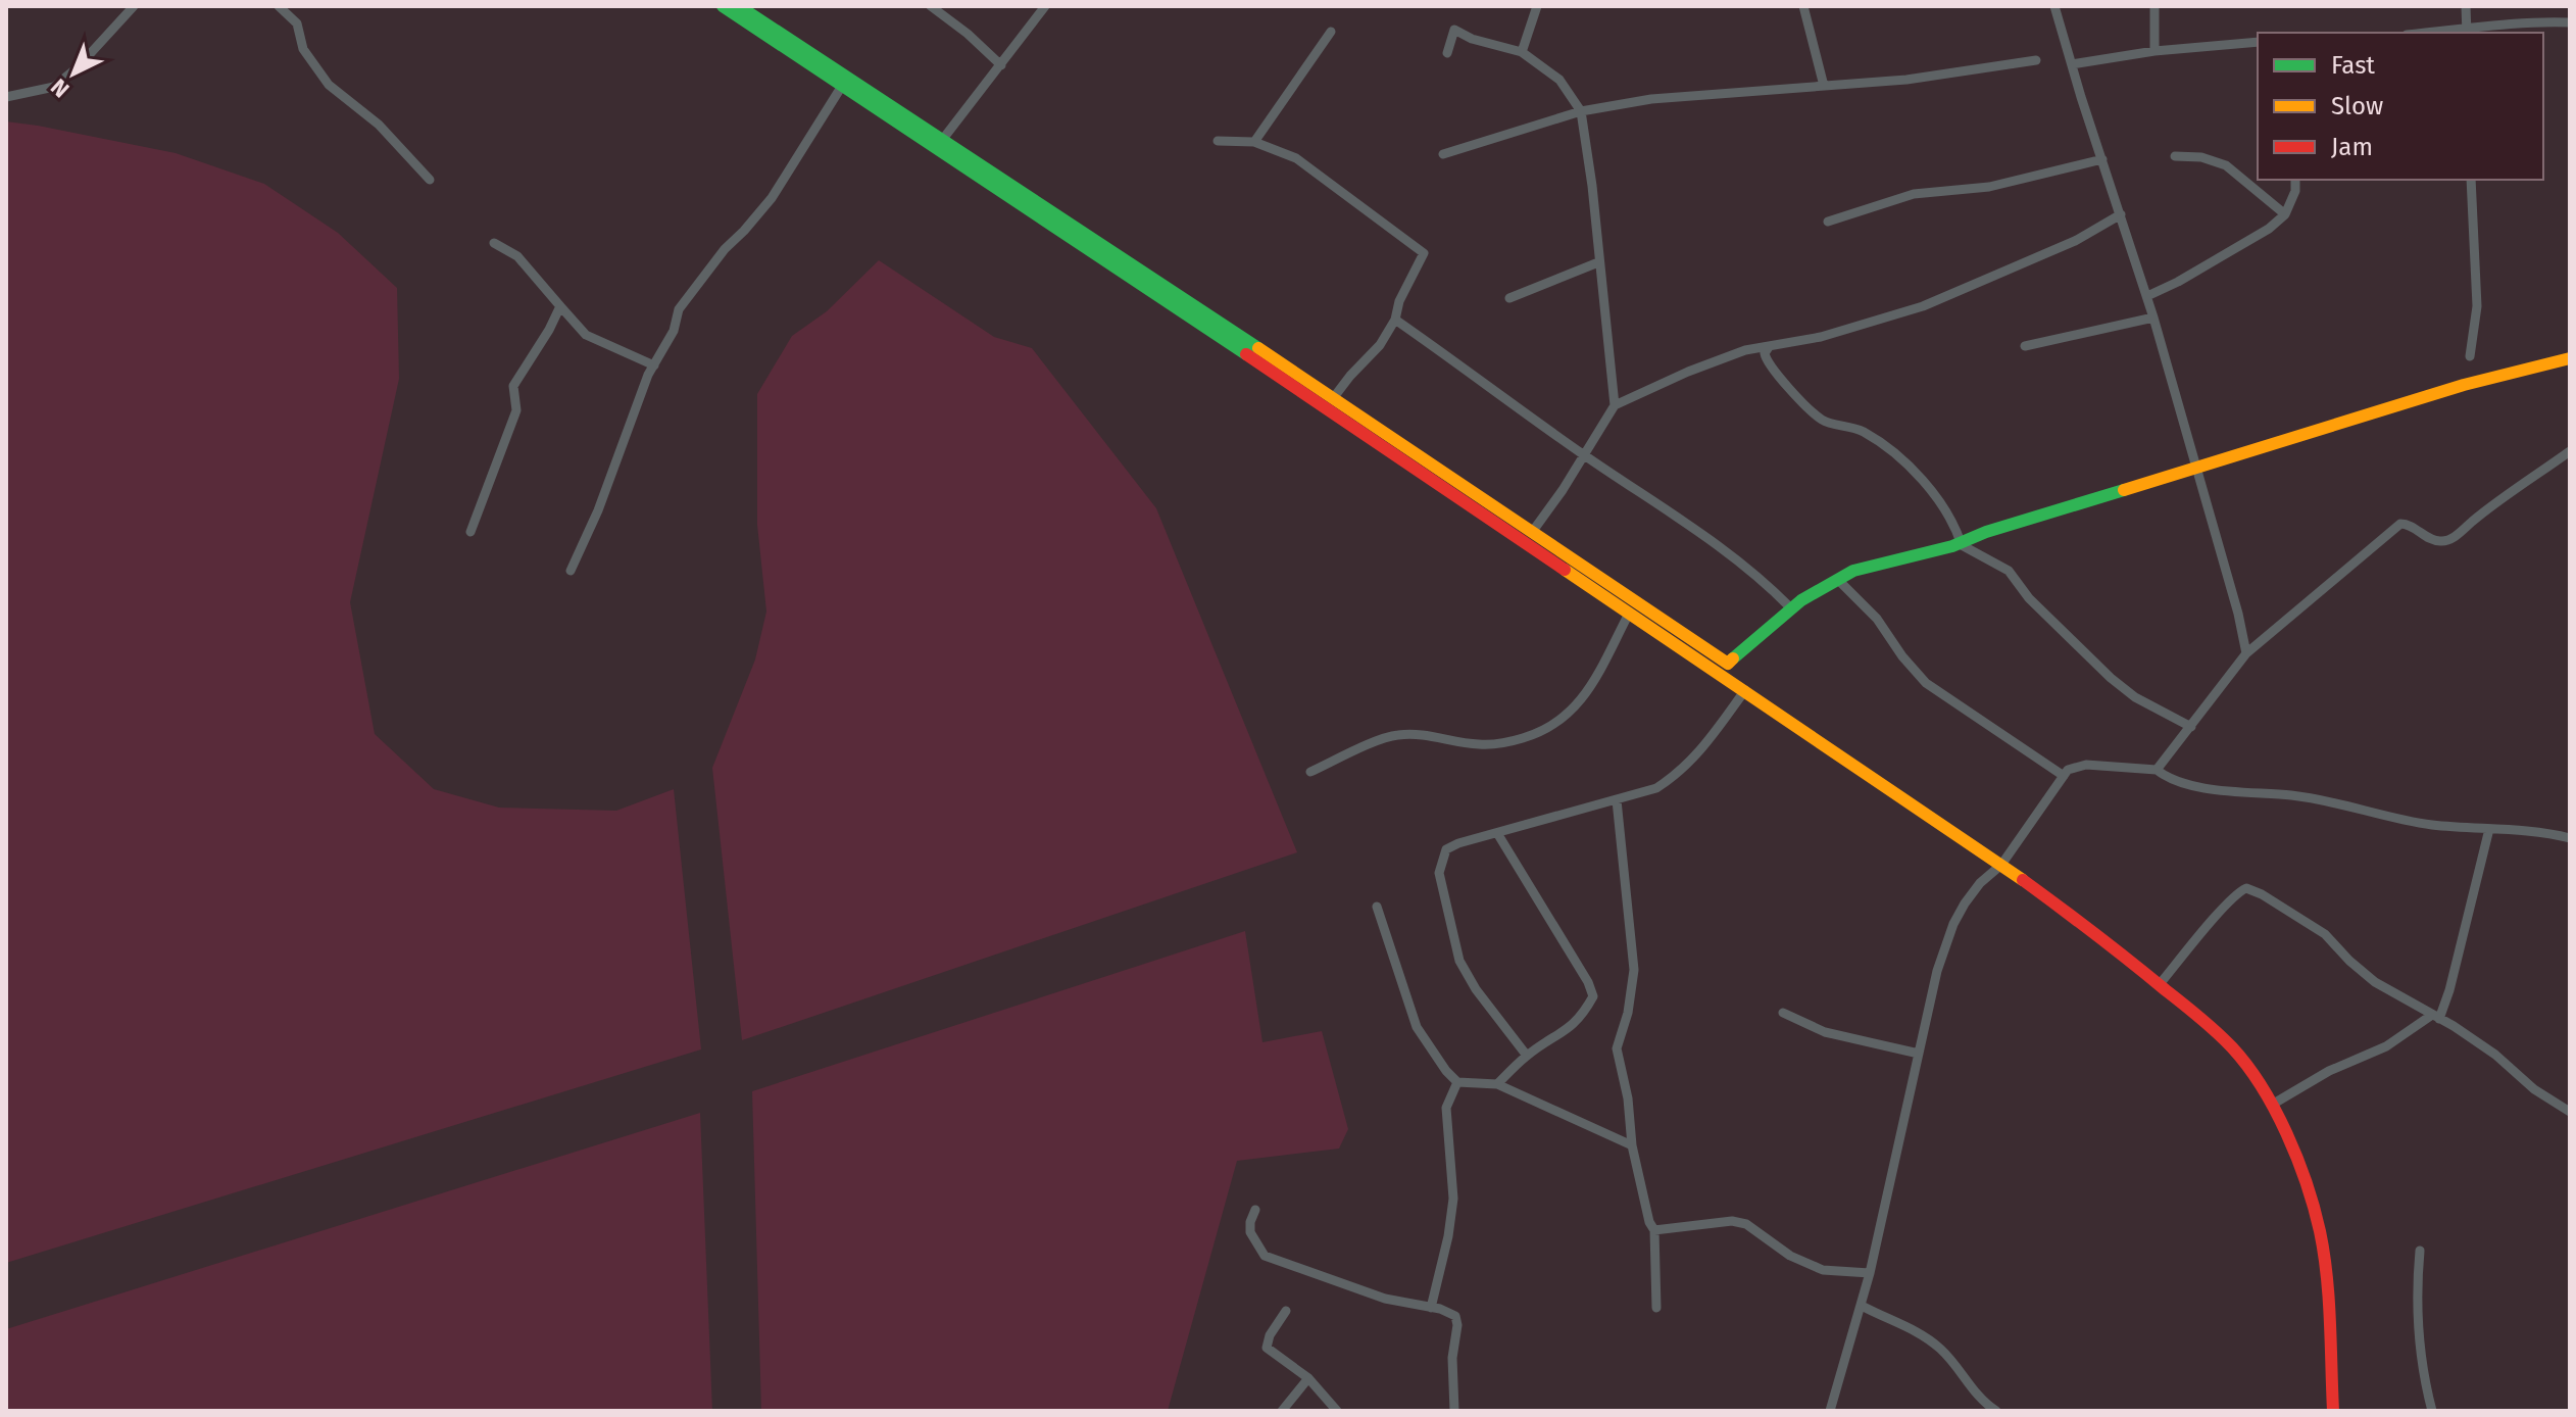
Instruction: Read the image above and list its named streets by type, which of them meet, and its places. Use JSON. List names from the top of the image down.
{
  "legend": ["Fast", "Slow", "Jam"],
  "north": "bottom left"
}
